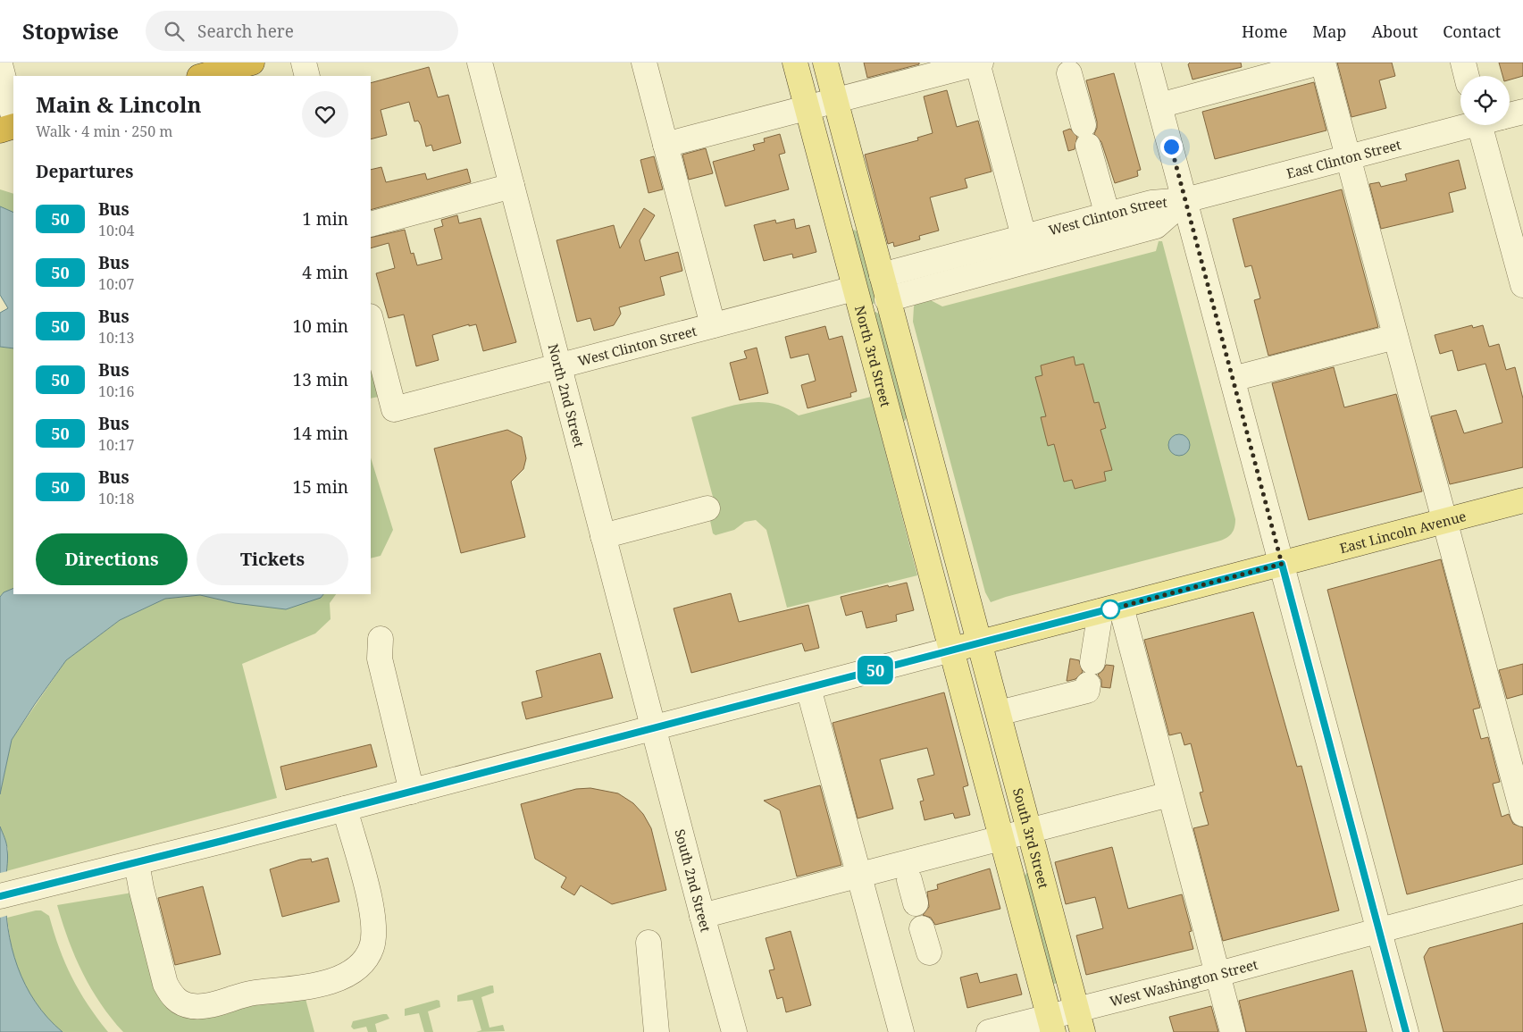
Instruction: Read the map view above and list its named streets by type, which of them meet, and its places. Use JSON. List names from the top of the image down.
{
  "streets": {
    "main road": ["North 3rd Street", "East Lincoln Avenue", "South 3rd Street"],
    "street": [
      "East Clinton Street",
      "West Clinton Street",
      "North 2nd Street",
      "South 2nd Street",
      "West Washington Street"
    ]
  },
  "crossings": [
    ["East Clinton Street", "West Clinton Street"],
    ["West Clinton Street", "North 3rd Street"],
    ["West Clinton Street", "North 2nd Street"],
    ["North 3rd Street", "East Lincoln Avenue"],
    ["North 2nd Street", "South 2nd Street"],
    ["East Lincoln Avenue", "South 3rd Street"],
    ["South 3rd Street", "West Washington Street"]
  ],
  "lines": ["bus line 50"],
  "page": {
    "header": "Stopwise",
    "search": "Search here",
    "nav": [
      "Home",
      "Map",
      "About",
      "Contact"
    ],
    "on_map": "50",
    "heading": [
      ["Main & Lincoln", "Walk · 4 min · 250 m"],
      "Departures"
    ],
    "list": [
      {
        "mark": "50",
        "name": "Bus",
        "note": "10:04",
        "value": "1 min"
      },
      {
        "mark": "50",
        "name": "Bus",
        "note": "10:07",
        "value": "4 min"
      },
      {
        "mark": "50",
        "name": "Bus",
        "note": "10:13",
        "value": "10 min"
      },
      {
        "mark": "50",
        "name": "Bus",
        "note": "10:16",
        "value": "13 min"
      },
      {
        "mark": "50",
        "name": "Bus",
        "note": "10:17",
        "value": "14 min"
      },
      {
        "mark": "50",
        "name": "Bus",
        "note": "10:18",
        "value": "15 min"
      }
    ],
    "buttons": ["Directions", "Tickets"]
  }
}
